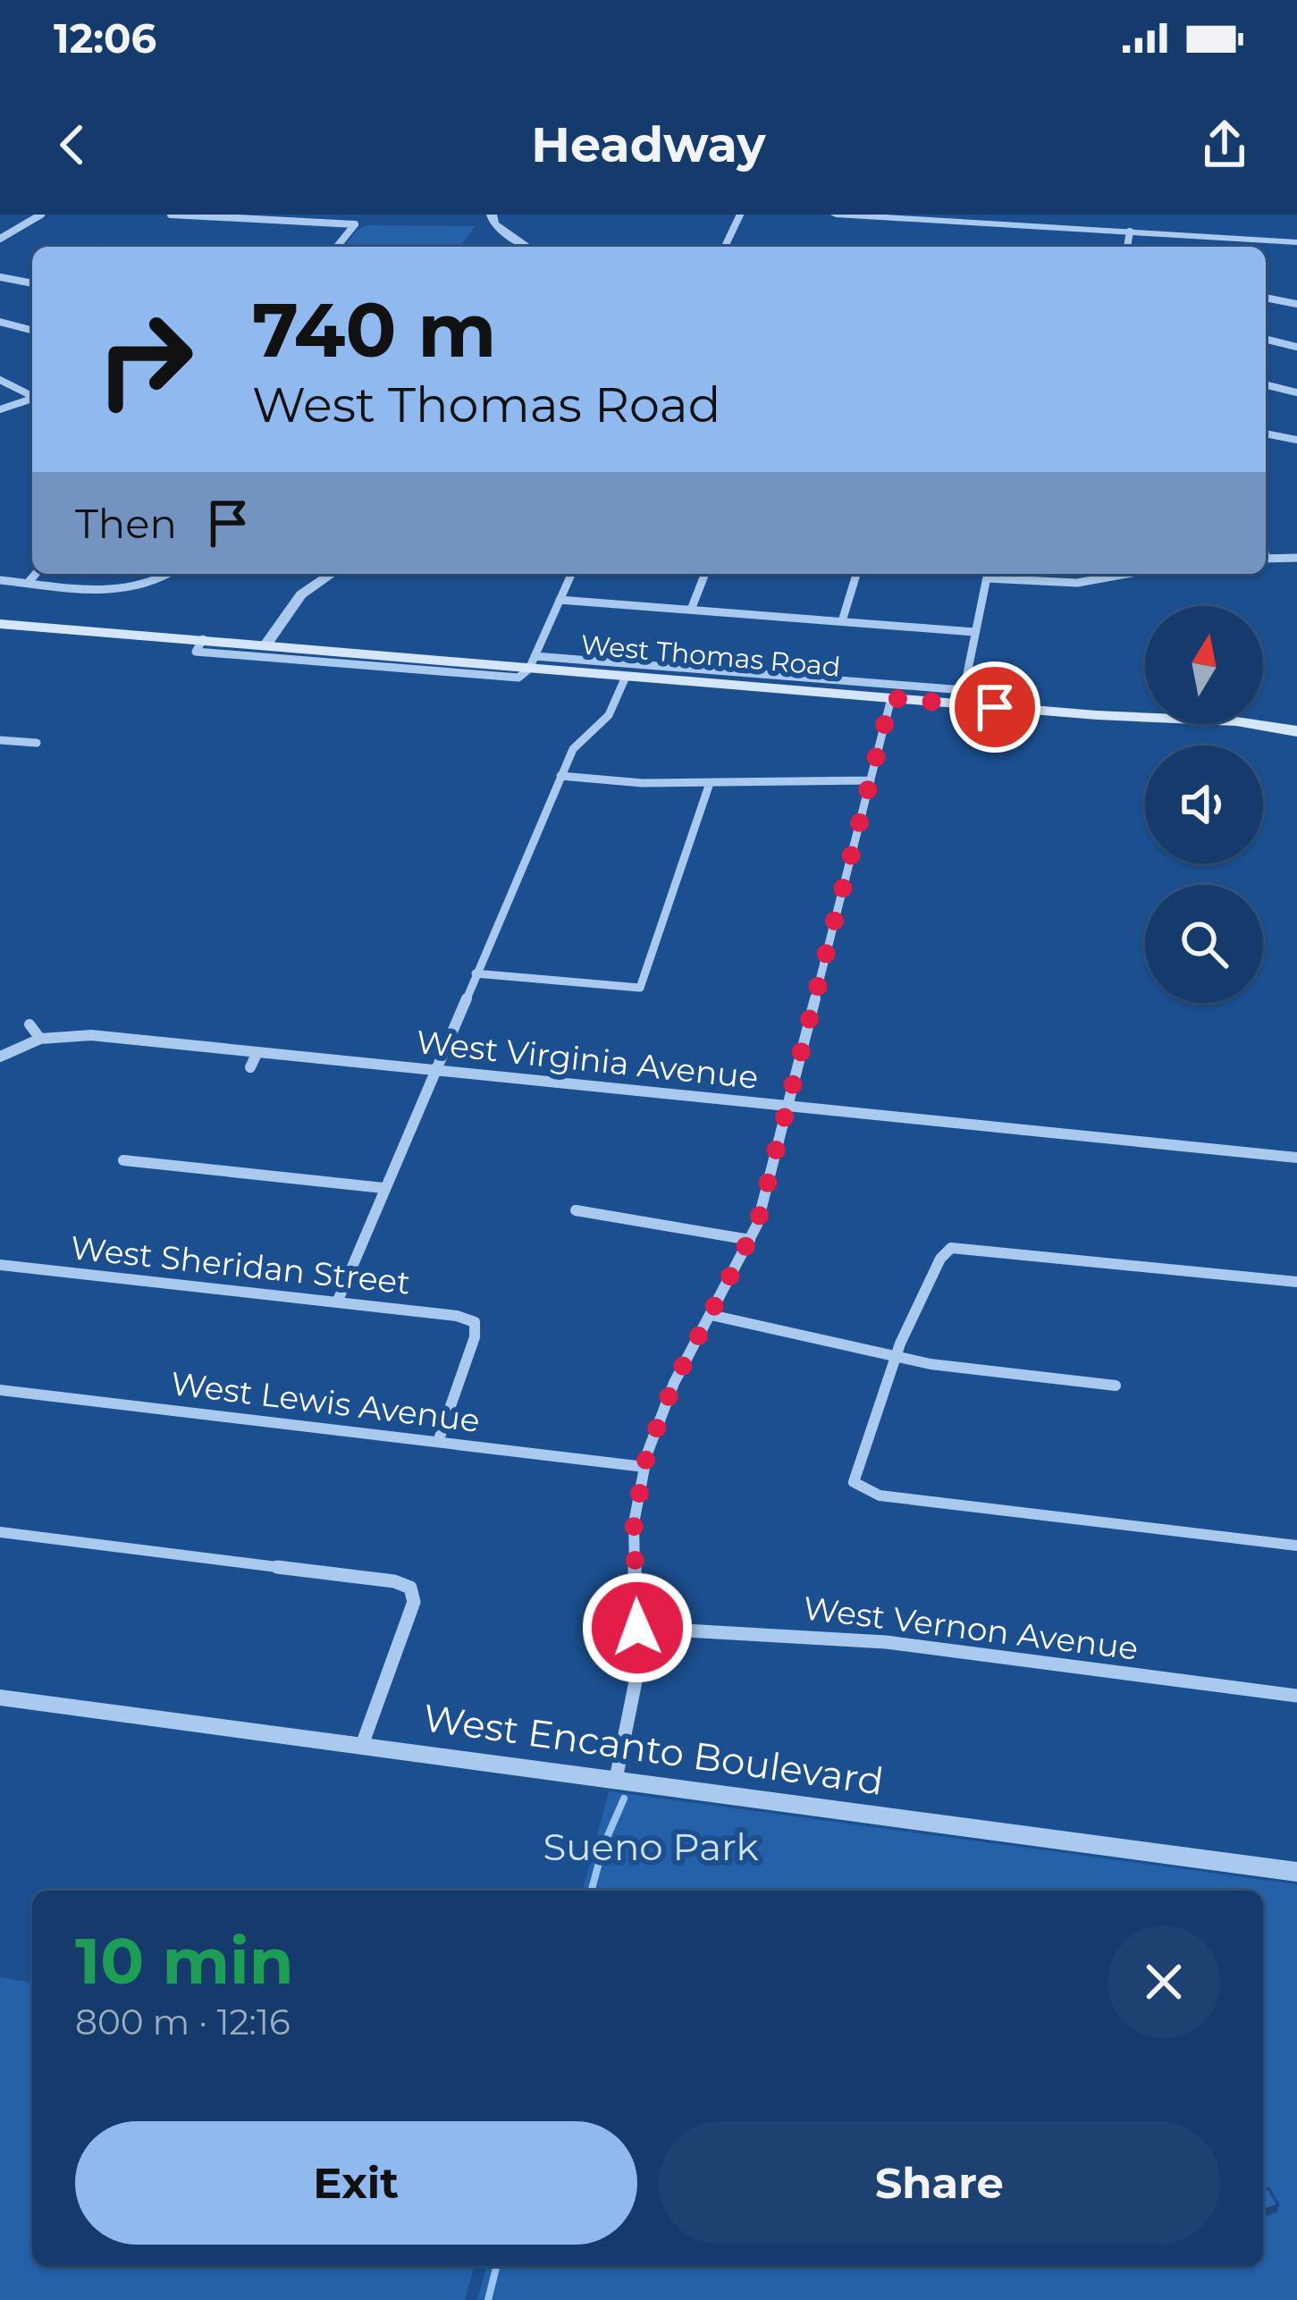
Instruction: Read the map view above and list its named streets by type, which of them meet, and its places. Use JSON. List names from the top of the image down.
{
  "streets": {
    "main road": ["West Thomas Road"],
    "street": [
      "West Virginia Avenue",
      "West Sheridan Street",
      "West Lewis Avenue",
      "West Vernon Avenue",
      "West Encanto Boulevard"
    ]
  },
  "crossings": [
    ["West Sheridan Street", "West Lewis Avenue"]
  ],
  "parks": ["Sueno Park"],
  "north": "top",
  "page": {
    "status": "12:06",
    "header": "Headway",
    "turn": ["740 m", "West Thomas Road"],
    "then": "Then",
    "heading": ["10 min", "800 m · 12:16"],
    "buttons": ["Exit", "Share"]
  }
}
